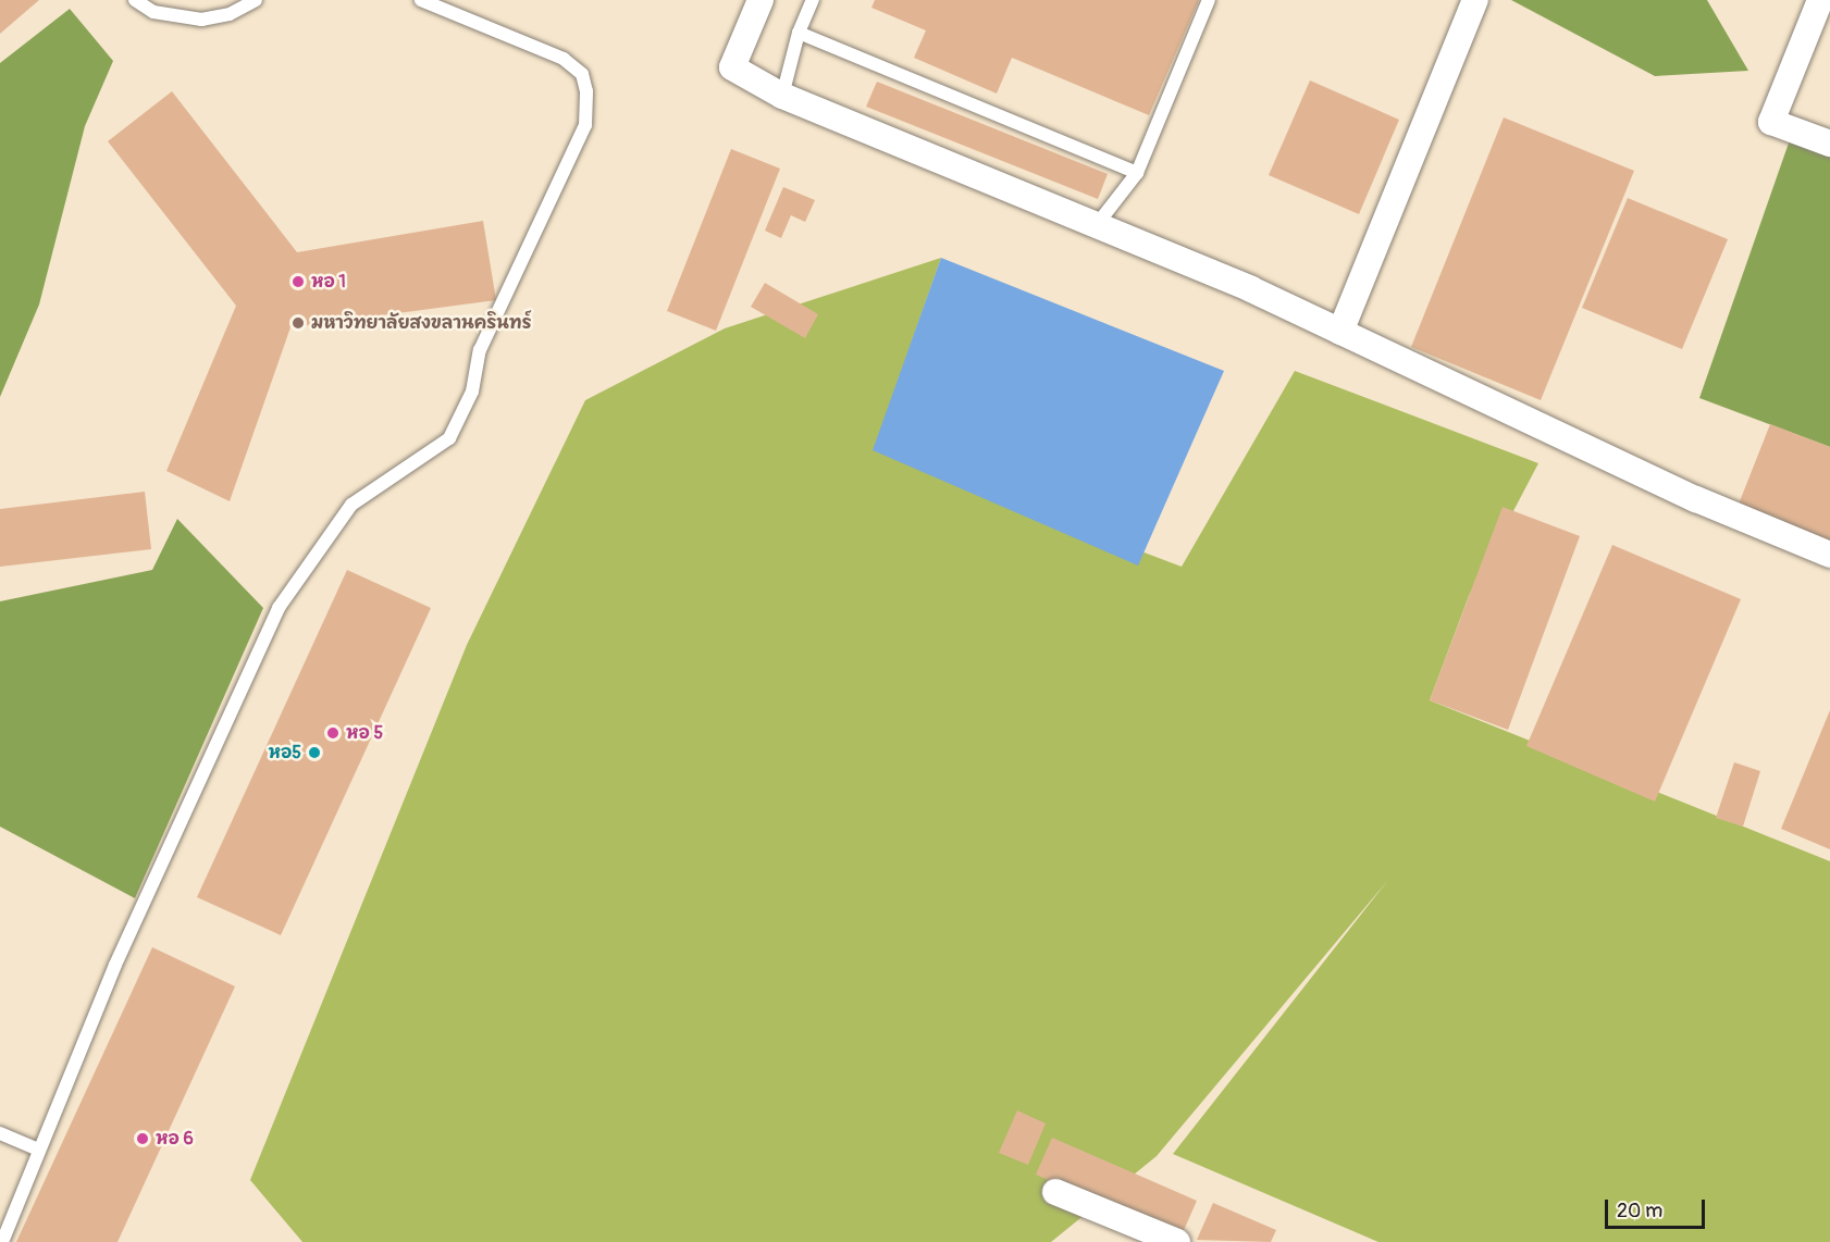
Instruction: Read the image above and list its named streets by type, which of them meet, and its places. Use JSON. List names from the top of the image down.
{
  "places": [
    "หอ 1",
    "มหาวิทยาลัยสงขลานครินทร์",
    "หอ 5",
    "หอ5",
    "หอ 6"
  ],
  "scale_bar": "20 m"
}
